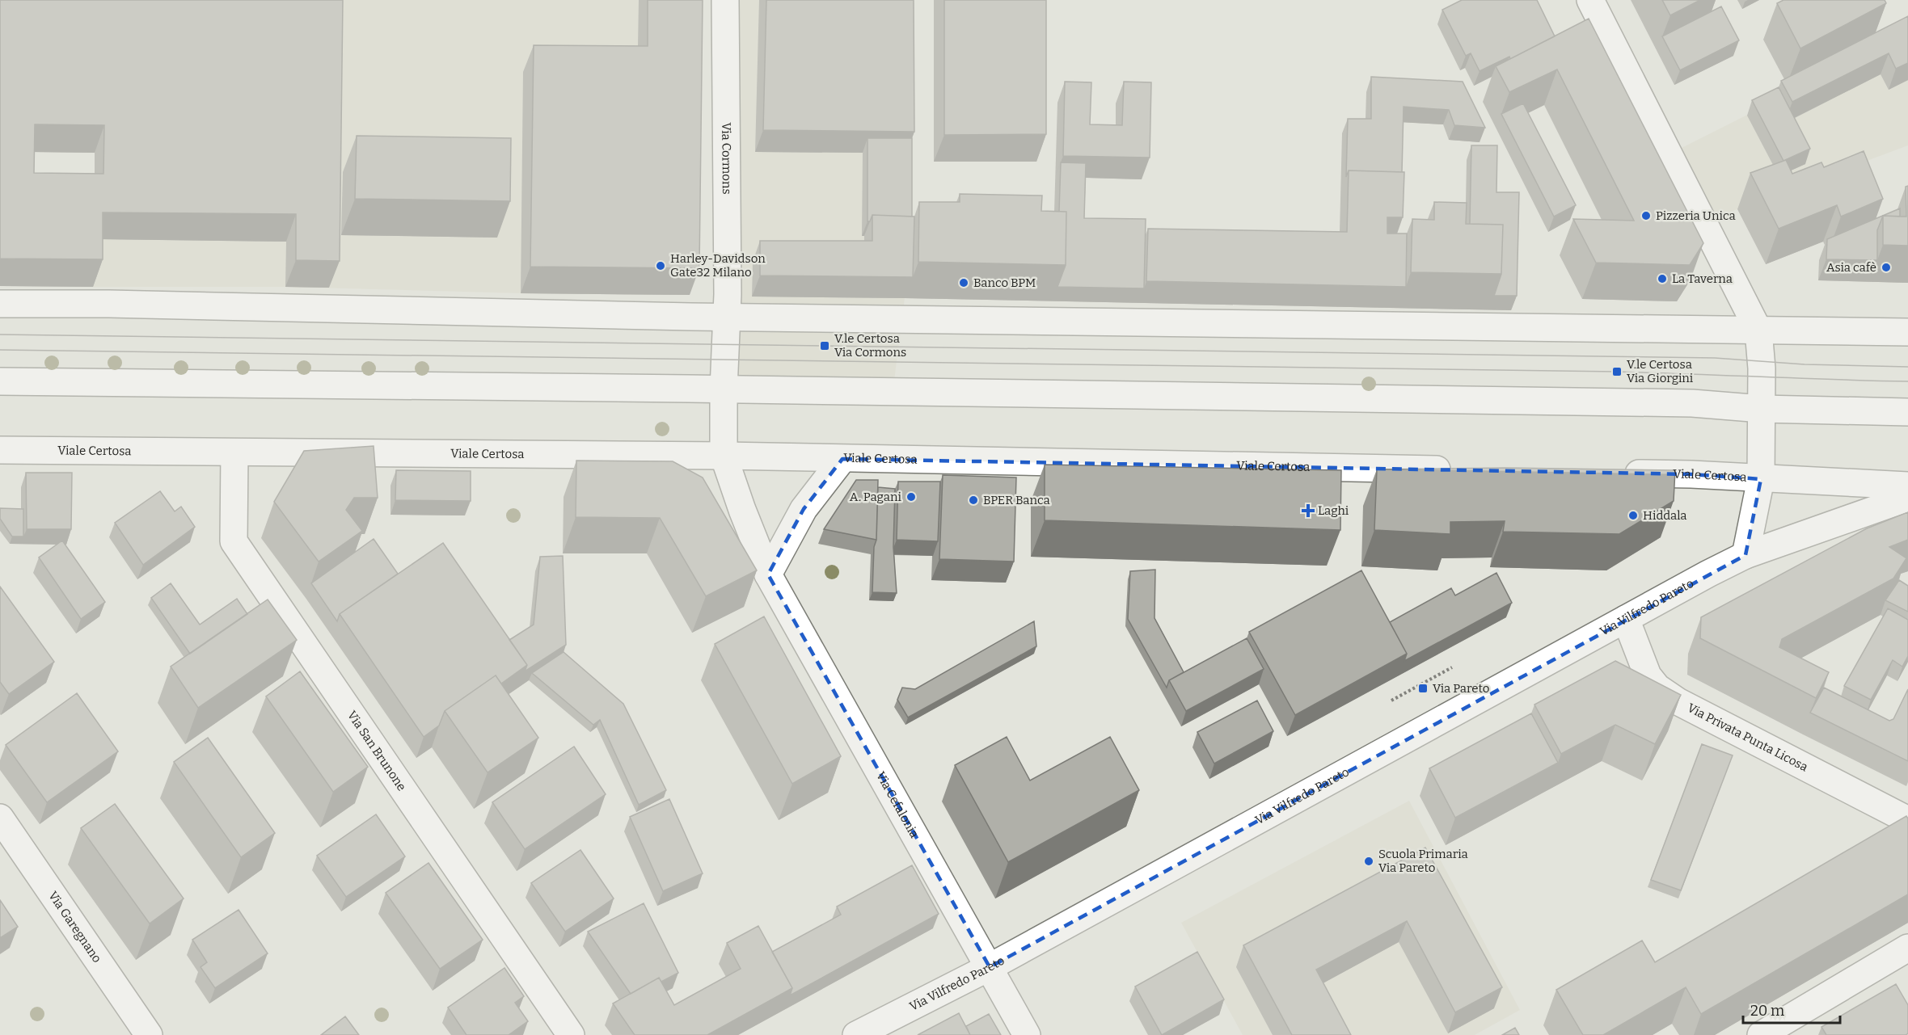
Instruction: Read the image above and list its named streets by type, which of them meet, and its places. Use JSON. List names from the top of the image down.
{
  "streets": {
    "street": [
      "Via Cormons",
      "Viale Certosa",
      "Via Vilfredo Pareto",
      "Via Privata Punta Licosa",
      "Via San Brunone",
      "Via Cefalonia",
      "Via Garegnano"
    ]
  },
  "crossings": [
    ["Viale Certosa", "Via Vilfredo Pareto"],
    ["Viale Certosa", "Via San Brunone"],
    ["Viale Certosa", "Via Cefalonia"],
    ["Via Vilfredo Pareto", "Via Privata Punta Licosa"],
    ["Via Vilfredo Pareto", "Via Cefalonia"]
  ],
  "places": {
    "other": [
      "Pizzeria Unica",
      "Harley-Davidson Gate32 Milano",
      "Asia cafè",
      "La Taverna",
      "Banco BPM",
      "A. Pagani",
      "BPER Banca",
      "Hiddala",
      "Scuola Primaria Via Pareto"
    ],
    "transit": ["V.le Certosa Via Cormons", "V.le Certosa Via Giorgini", "Via Pareto"],
    "health": ["Laghi"]
  },
  "scale_bar": "20 m"
}
